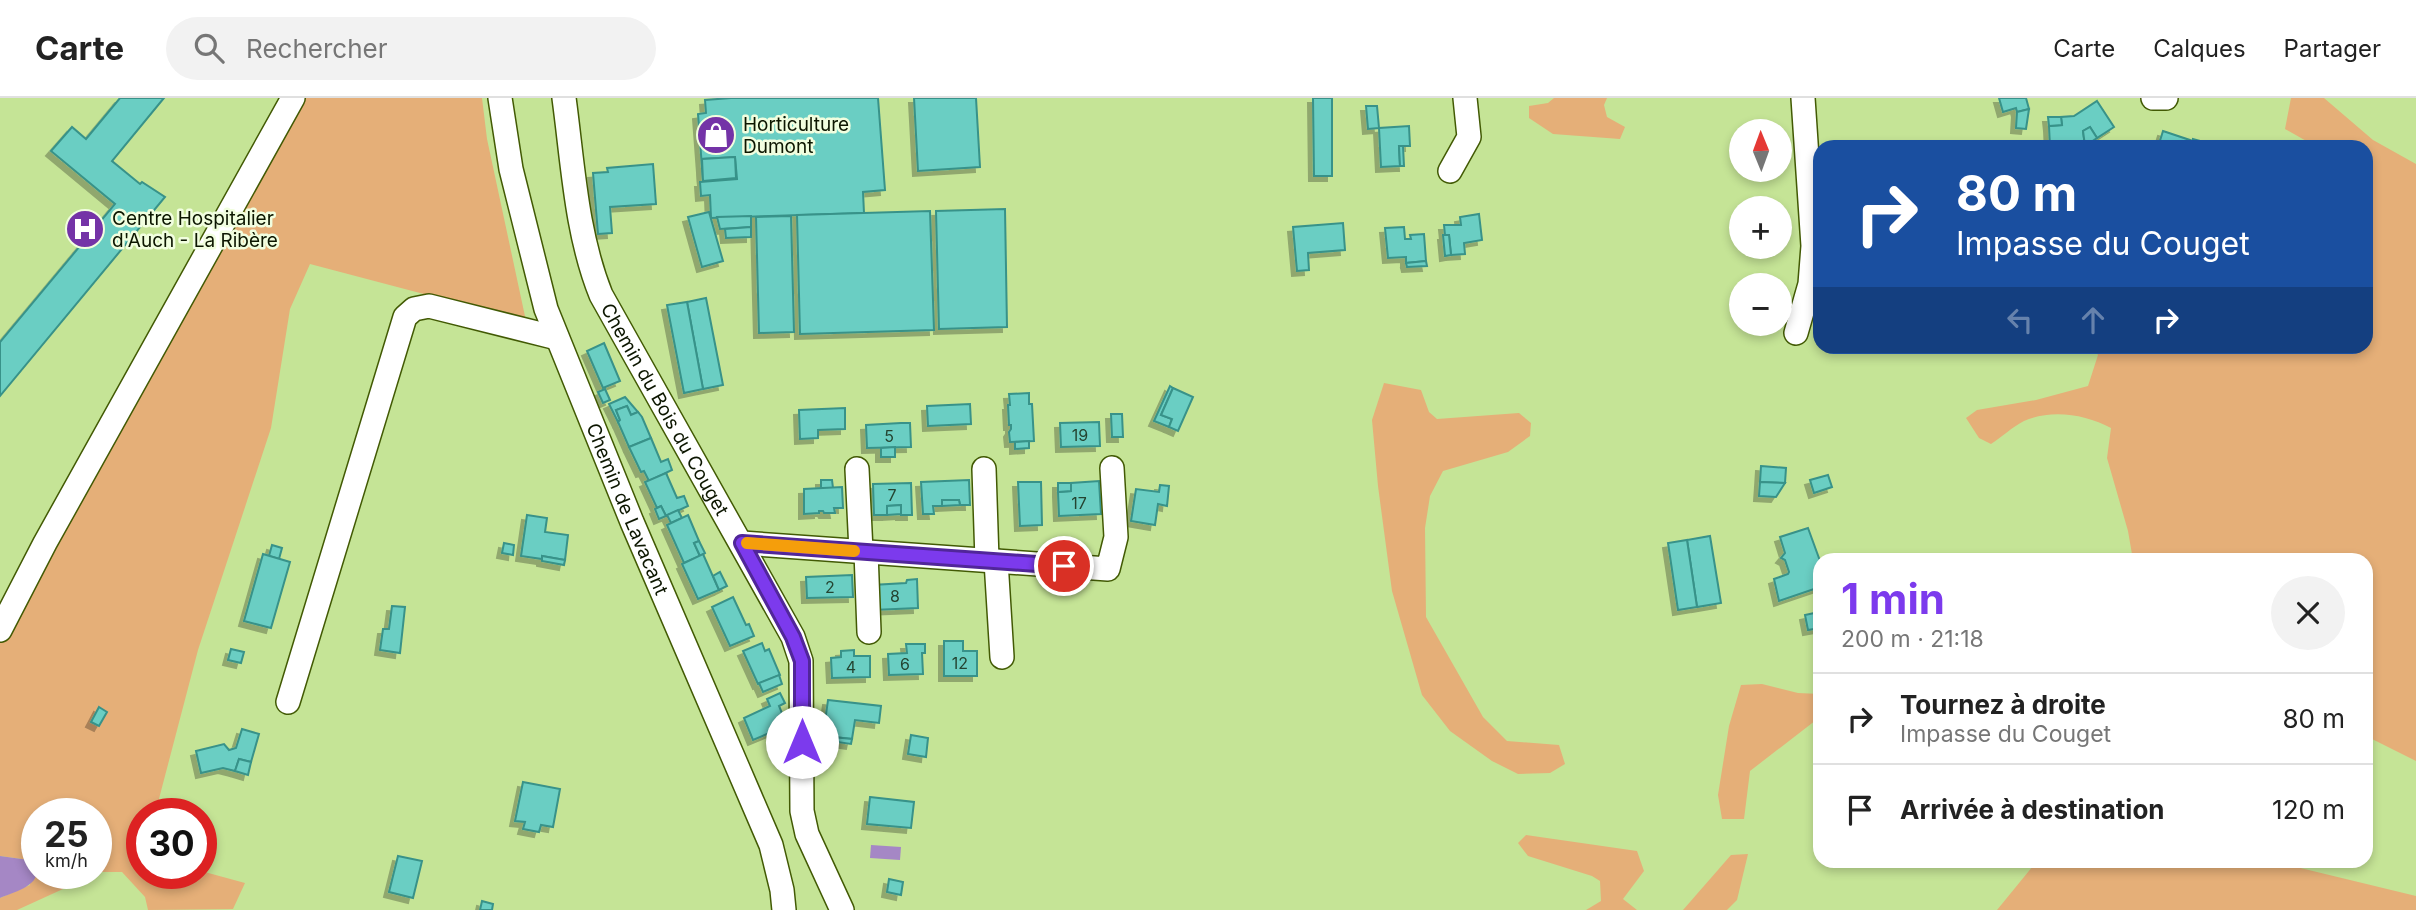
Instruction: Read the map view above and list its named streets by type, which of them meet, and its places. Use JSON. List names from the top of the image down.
{
  "streets": {
    "street": ["Chemin du Bois du Couget", "Chemin de Lavacant"]
  },
  "places": {
    "shop": ["Horticulture Dumont"],
    "hospital": ["Centre Hospitalier d'Auch - La Ribère"]
  },
  "house_numbers": [
    "19",
    "5",
    "7",
    "17",
    "2",
    "8",
    "12",
    "6",
    "4"
  ],
  "north": "top",
  "page": {
    "header": "Carte",
    "search": "Rechercher",
    "nav": ["Carte", "Calques", "Partager"],
    "map_buttons": ["+", "−"],
    "turn": ["80 m", "Impasse du Couget"],
    "heading": ["1 min", "200 m · 21:18"],
    "list": [
      {
        "name": "Tournez à droite",
        "note": "Impasse du Couget",
        "value": "80 m"
      },
      {
        "name": "Arrivée à destination",
        "value": "120 m"
      }
    ],
    "speed": "25 km/h",
    "limit": "30"
  }
}
